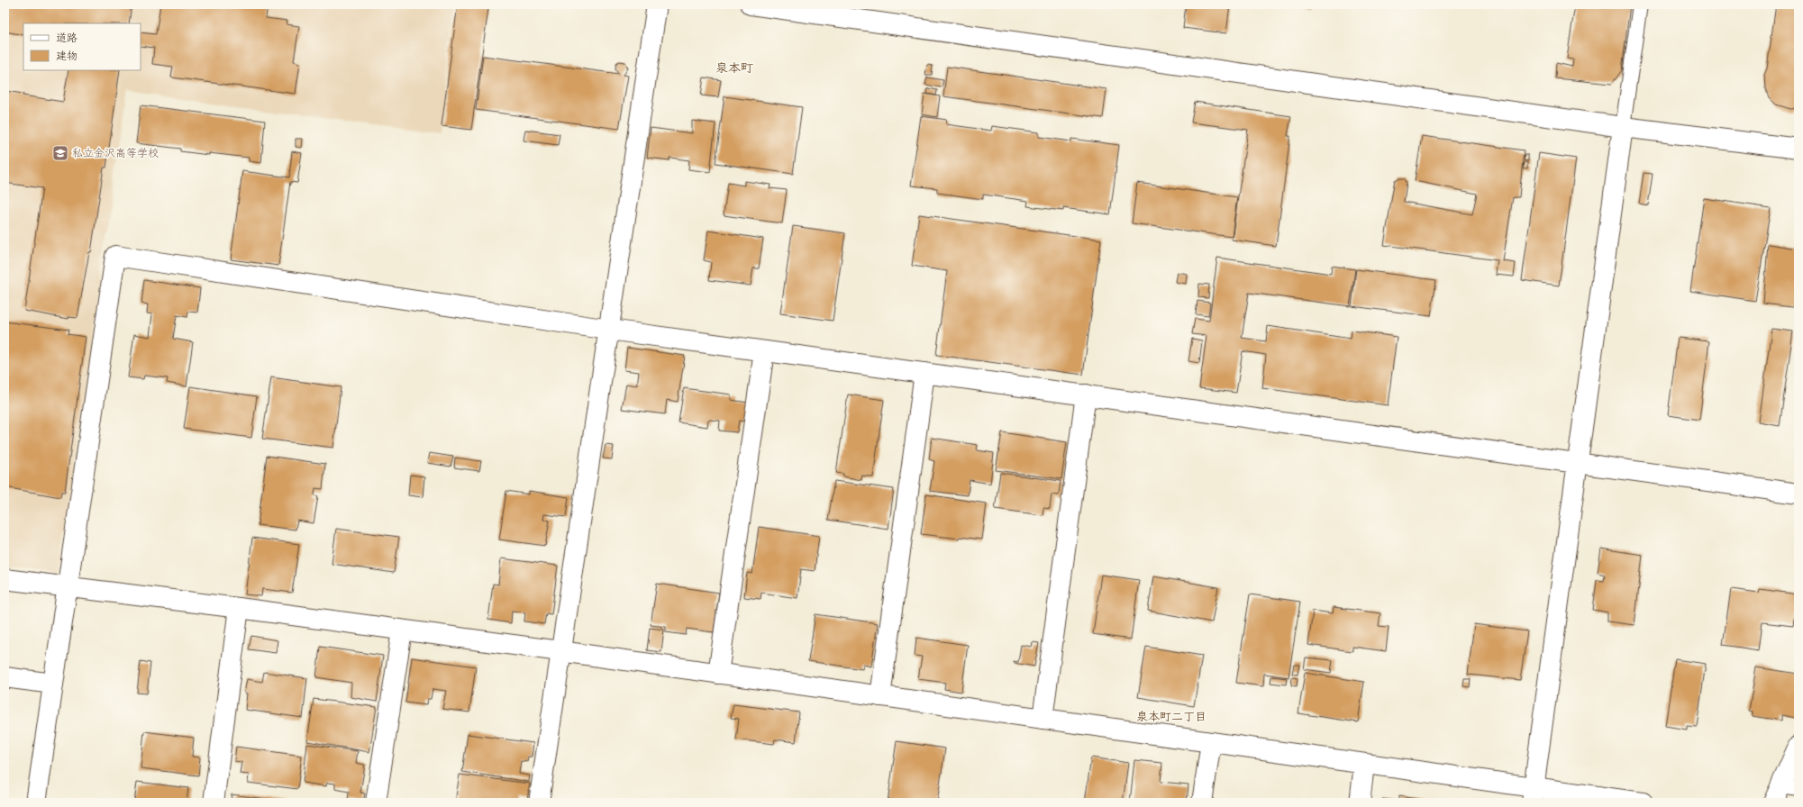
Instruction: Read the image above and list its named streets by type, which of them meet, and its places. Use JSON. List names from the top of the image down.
{
  "districts": ["泉本町", "泉本町二丁目"],
  "places": {
    "school or university": ["私立金沢高等学校"]
  },
  "legend": ["道路", "建物"]
}
